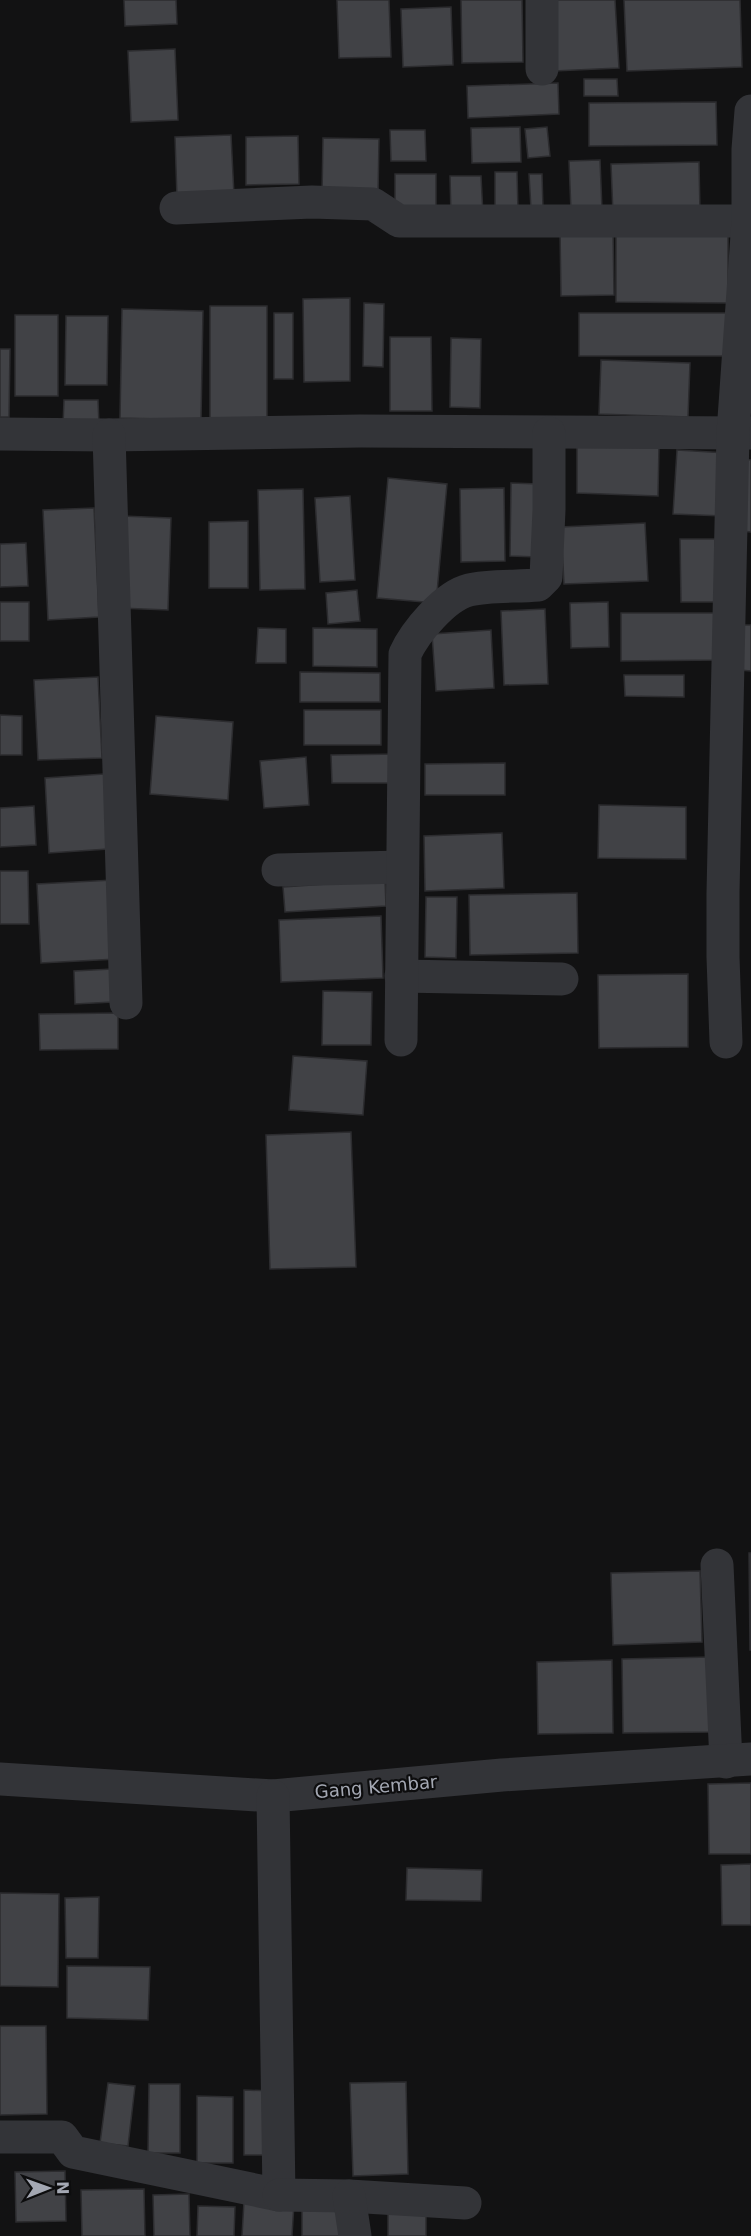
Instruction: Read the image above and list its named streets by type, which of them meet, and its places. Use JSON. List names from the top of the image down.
{
  "streets": {
    "street": ["Gang Kembar"]
  },
  "north": "right"
}
